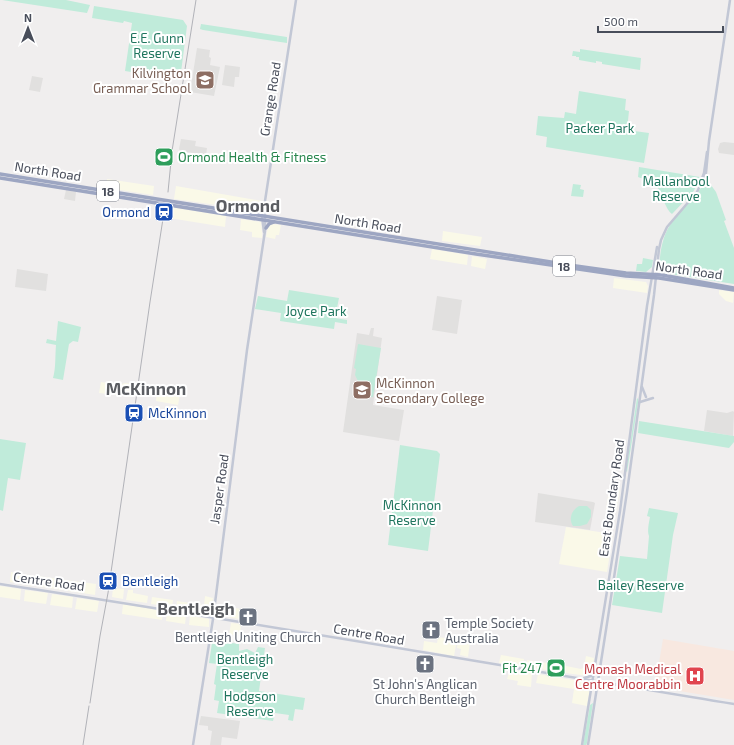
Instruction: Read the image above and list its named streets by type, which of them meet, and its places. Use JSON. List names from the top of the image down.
{
  "streets": {
    "highway": ["North Road", "18"],
    "main road": [
      "Grange Road",
      "Jasper Road",
      "East Boundary Road",
      "Centre Road"
    ]
  },
  "crossings": [
    ["Grange Road", "North Road"],
    ["Grange Road", "Jasper Road"],
    ["North Road", "Jasper Road"],
    ["North Road", "East Boundary Road"],
    ["Jasper Road", "Centre Road"],
    ["East Boundary Road", "Centre Road"]
  ],
  "districts": ["Ormond", "McKinnon", "Bentleigh"],
  "parks": [
    "E.E. Gunn Reserve",
    "Packer Park",
    "Mallanbool Reserve",
    "Joyce Park",
    "McKinnon Reserve",
    "Bailey Reserve",
    "Bentleigh Reserve",
    "Hodgson Reserve"
  ],
  "places": {
    "school or university": ["Kilvington Grammar School", "McKinnon Secondary College"],
    "sports": ["Ormond Health & Fitness", "Fit 247"],
    "station": ["Ormond", "McKinnon", "Bentleigh"],
    "church": ["Bentleigh Uniting Church", "Temple Society Australia", "St John's Anglican Church Bentleigh"],
    "hospital": ["Monash Medical Centre Moorabbin"]
  },
  "scale_bar": "500 m",
  "north": "top"
}
